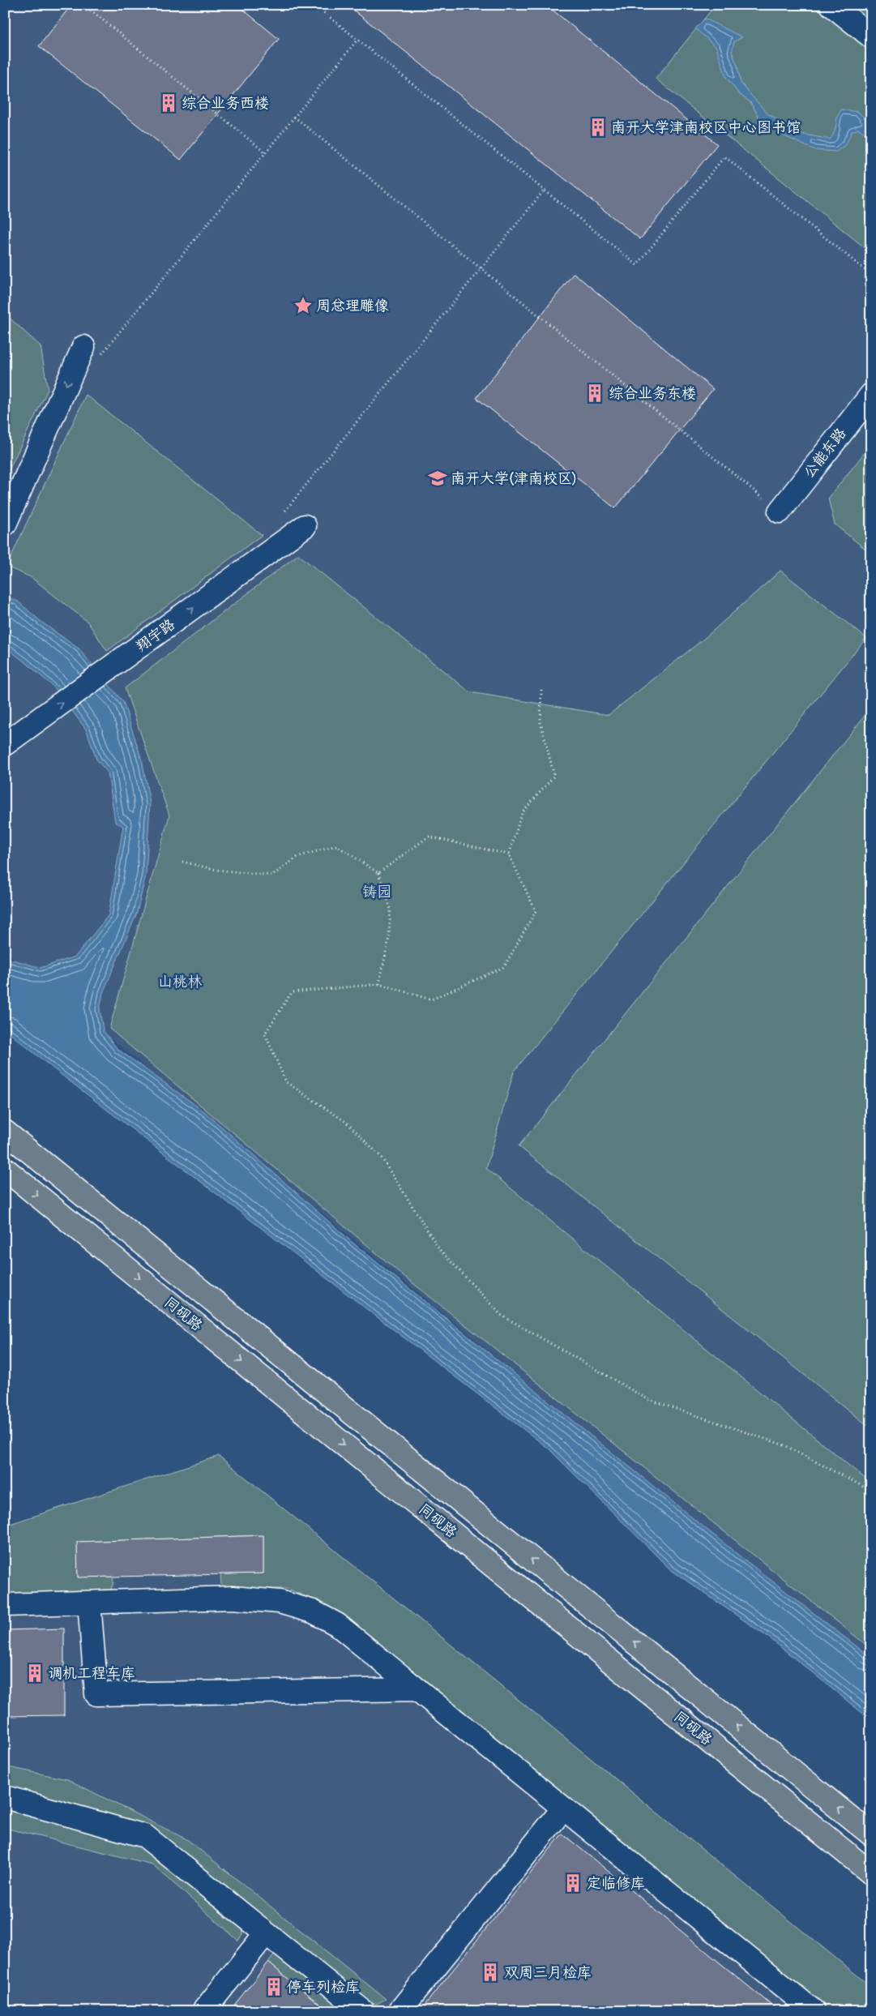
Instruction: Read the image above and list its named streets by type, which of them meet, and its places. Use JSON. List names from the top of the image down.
{
  "streets": {
    "main road": ["同砚路"],
    "street": ["公能东路", "翔宇路"]
  },
  "one_way": ["翔宇路"],
  "parks": ["铸园", "山桃林"],
  "places": {
    "building": [
      "综合业务西楼",
      "南开大学津南校区中心图书馆",
      "综合业务东楼",
      "调机工程车库",
      "定临修库",
      "双周三月检库",
      "停车列检库"
    ],
    "place": ["周总理雕像"],
    "school or university": ["南开大学(津南校区)"]
  }
}
